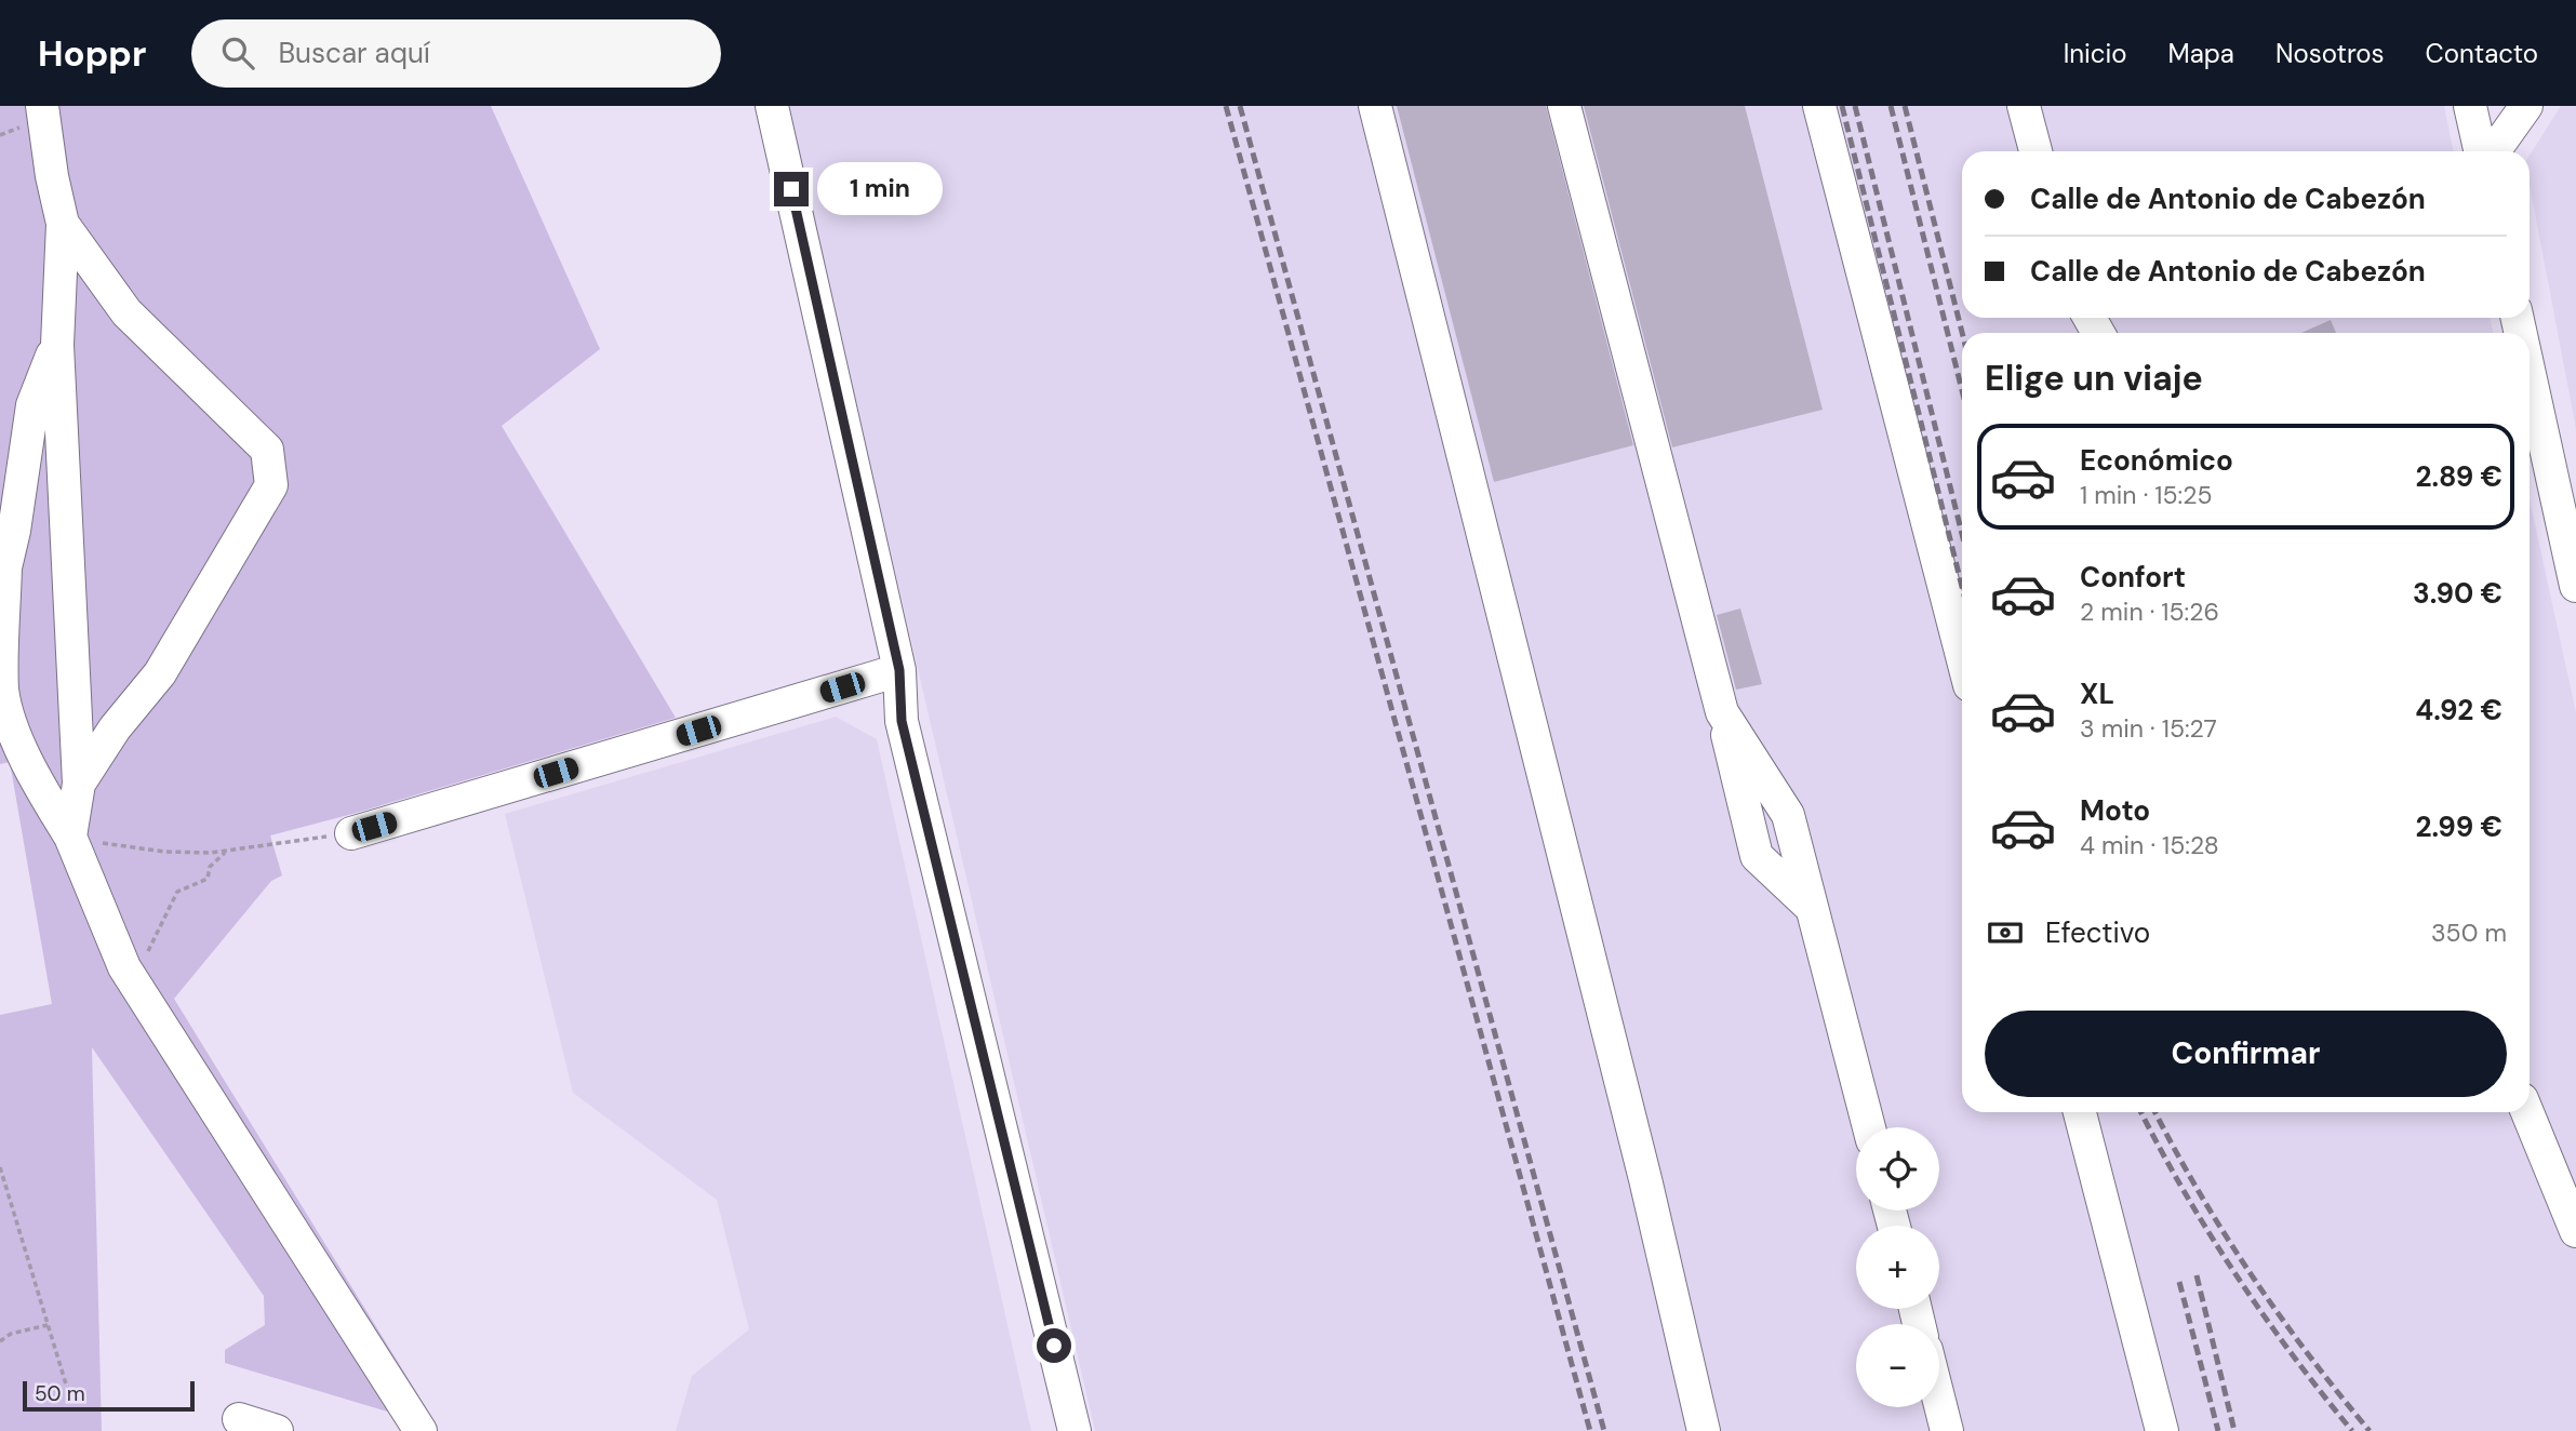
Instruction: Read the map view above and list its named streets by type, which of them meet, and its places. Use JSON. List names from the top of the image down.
{
  "scale_bar": "50 m",
  "page": {
    "header": "Hoppr",
    "search": "Buscar aquí",
    "nav": [
      "Inicio",
      "Mapa",
      "Nosotros",
      "Contacto"
    ],
    "banner": ["Calle de Antonio de Cabezón", "Calle de Antonio de Cabezón"],
    "bubble": "1 min",
    "heading": "Elige un viaje",
    "list": [
      {
        "name": "Económico",
        "note": "1 min · 15:25",
        "value": "2.89 €"
      },
      {
        "name": "Confort",
        "note": "2 min · 15:26",
        "value": "3.90 €"
      },
      {
        "name": "XL",
        "note": "3 min · 15:27",
        "value": "4.92 €"
      },
      {
        "name": "Moto",
        "note": "4 min · 15:28",
        "value": "2.99 €"
      }
    ],
    "pay": ["Efectivo", "350 m"],
    "buttons": "Confirmar",
    "map_buttons": ["+", "−"],
    "scale": "50 m"
  }
}
